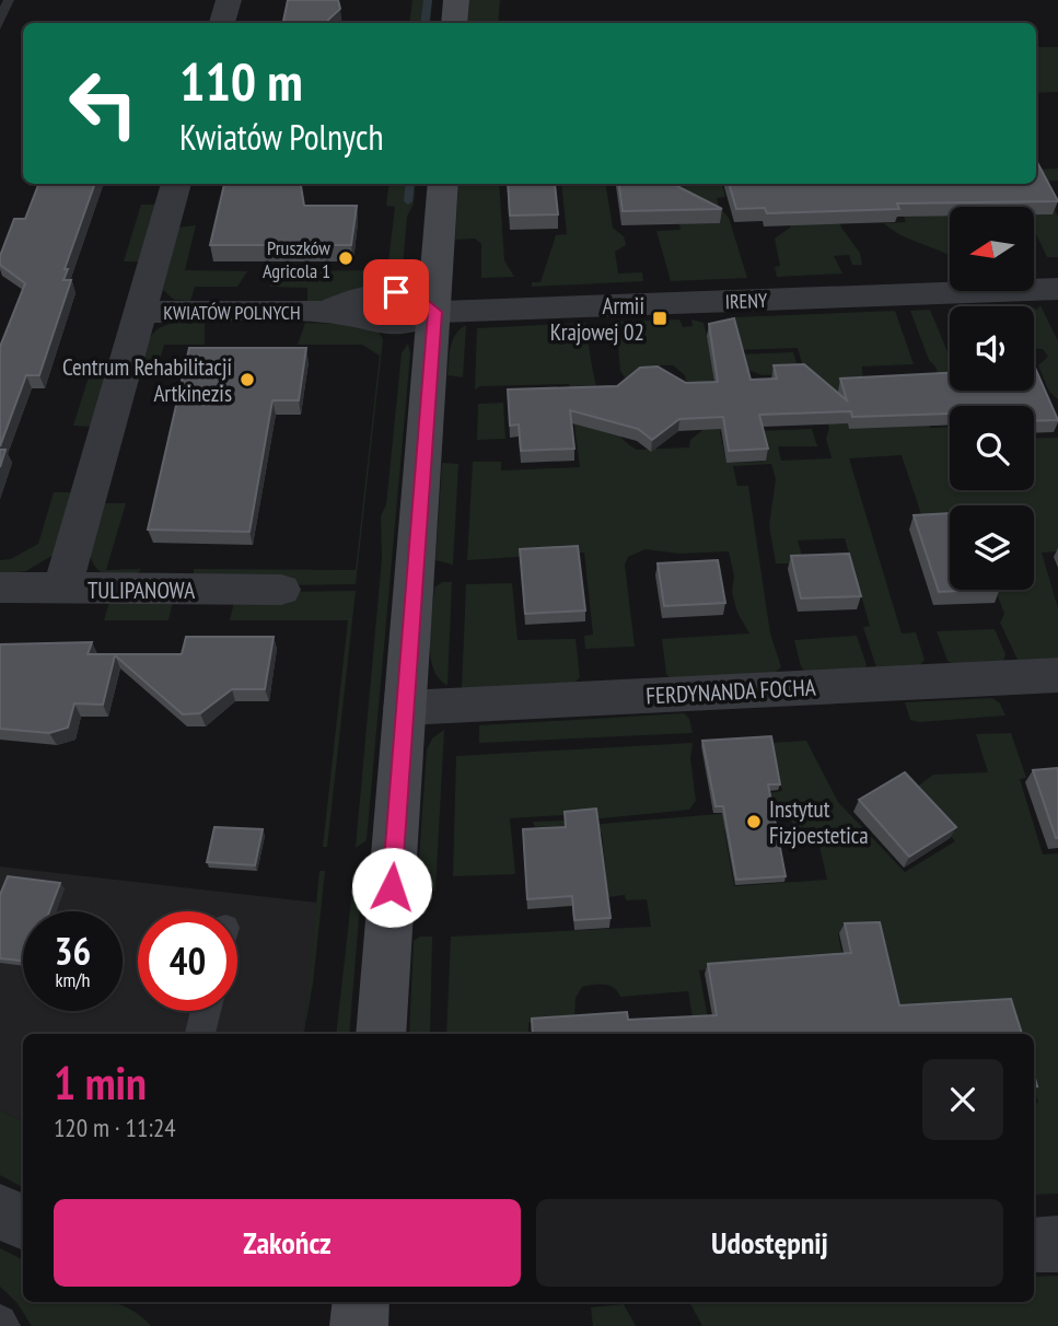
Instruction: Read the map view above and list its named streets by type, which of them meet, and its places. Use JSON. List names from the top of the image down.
{
  "streets": {
    "street": [
      "IRENY",
      "KWIATÓW POLNYCH",
      "TULIPANOWA",
      "FERDYNANDA FOCHA"
    ]
  },
  "crossings": [
    ["IRENY", "KWIATÓW POLNYCH"],
    ["KWIATÓW POLNYCH", "TULIPANOWA"]
  ],
  "places": {
    "other": ["Pruszków Agricola 1", "Centrum Rehabilitacji Artkinezis", "Instytut Fizjoestetica"],
    "transit": ["Armii Krajowej 02"]
  },
  "north": "left",
  "page": {
    "turn": ["110 m", "Kwiatów Polnych"],
    "speed": "36 km/h",
    "limit": "40",
    "heading": ["1 min", "120 m · 11:24"],
    "buttons": ["Zakończ", "Udostępnij"]
  }
}
